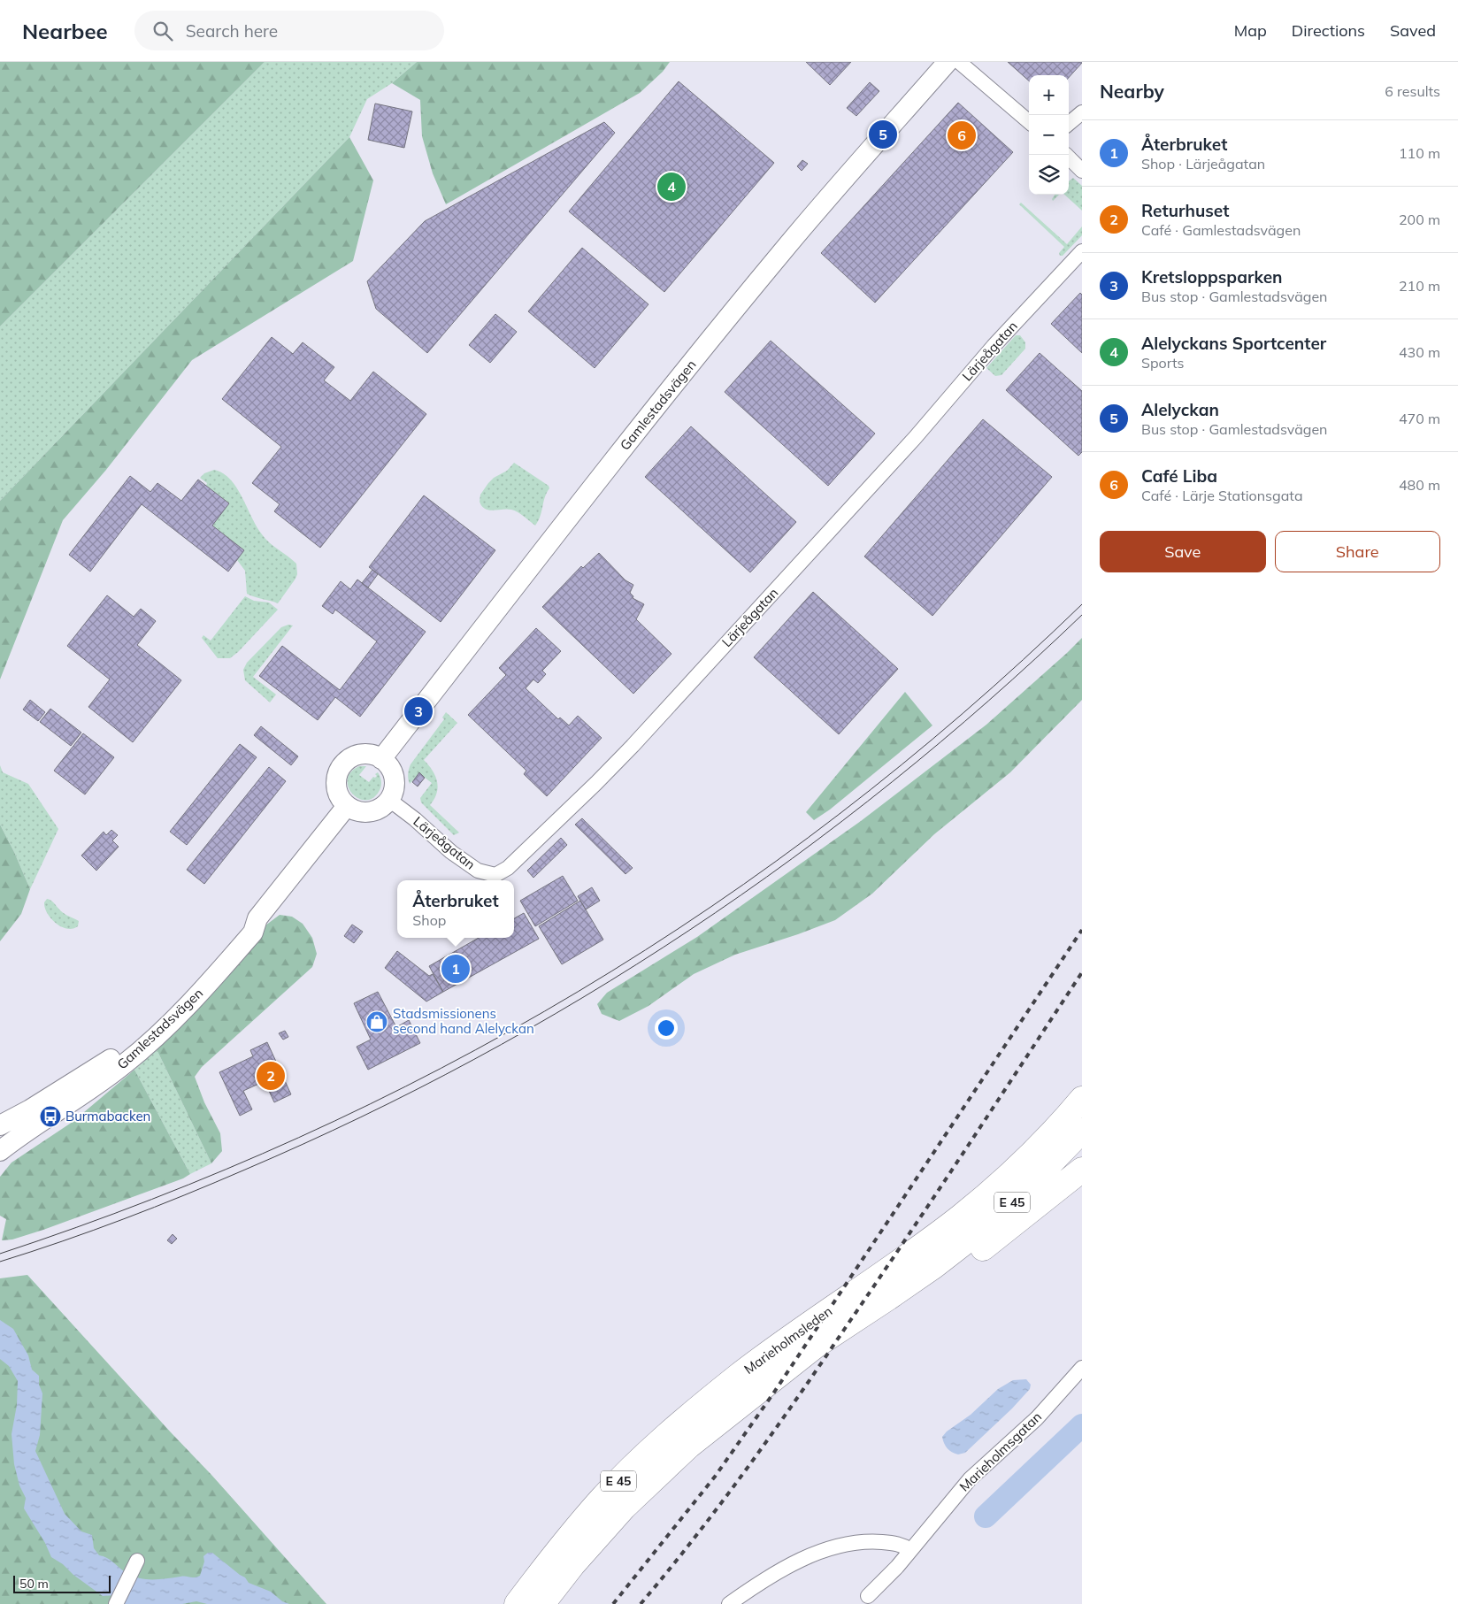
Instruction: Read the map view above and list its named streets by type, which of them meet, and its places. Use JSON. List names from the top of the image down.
{
  "streets": {
    "highway": ["E 45", "Marieholmsleden"],
    "street": ["Lärjeågatan", "Gamlestadsvägen", "Marieholmsgatan"]
  },
  "crossings": [
    ["Lärjeågatan", "Gamlestadsvägen"]
  ],
  "places": {
    "shop": ["Stadsmissionens second hand Alelyckan"],
    "bus stop": ["Burmabacken"]
  },
  "scale_bar": "50 m",
  "page": {
    "header": "Nearbee",
    "search": "Search here",
    "nav": ["Map", "Directions", "Saved"],
    "heading": ["Nearby", "6 results"],
    "map_buttons": ["+", "−"],
    "pins": [
      "5",
      "6",
      "4",
      "3",
      "1",
      "2"
    ],
    "list": [
      {
        "mark": "1",
        "name": "Återbruket",
        "note": "Shop · Lärjeågatan",
        "value": "110 m"
      },
      {
        "mark": "2",
        "name": "Returhuset",
        "note": "Café · Gamlestadsvägen",
        "value": "200 m"
      },
      {
        "mark": "3",
        "name": "Kretsloppsparken",
        "note": "Bus stop · Gamlestadsvägen",
        "value": "210 m"
      },
      {
        "mark": "4",
        "name": "Alelyckans Sportcenter",
        "note": "Sports",
        "value": "430 m"
      },
      {
        "mark": "5",
        "name": "Alelyckan",
        "note": "Bus stop · Gamlestadsvägen",
        "value": "470 m"
      },
      {
        "mark": "6",
        "name": "Café Liba",
        "note": "Café · Lärje Stationsgata",
        "value": "480 m"
      }
    ],
    "buttons": ["Save", "Share"],
    "popup": ["Återbruket", "Shop"],
    "scale": "50 m"
  }
}
